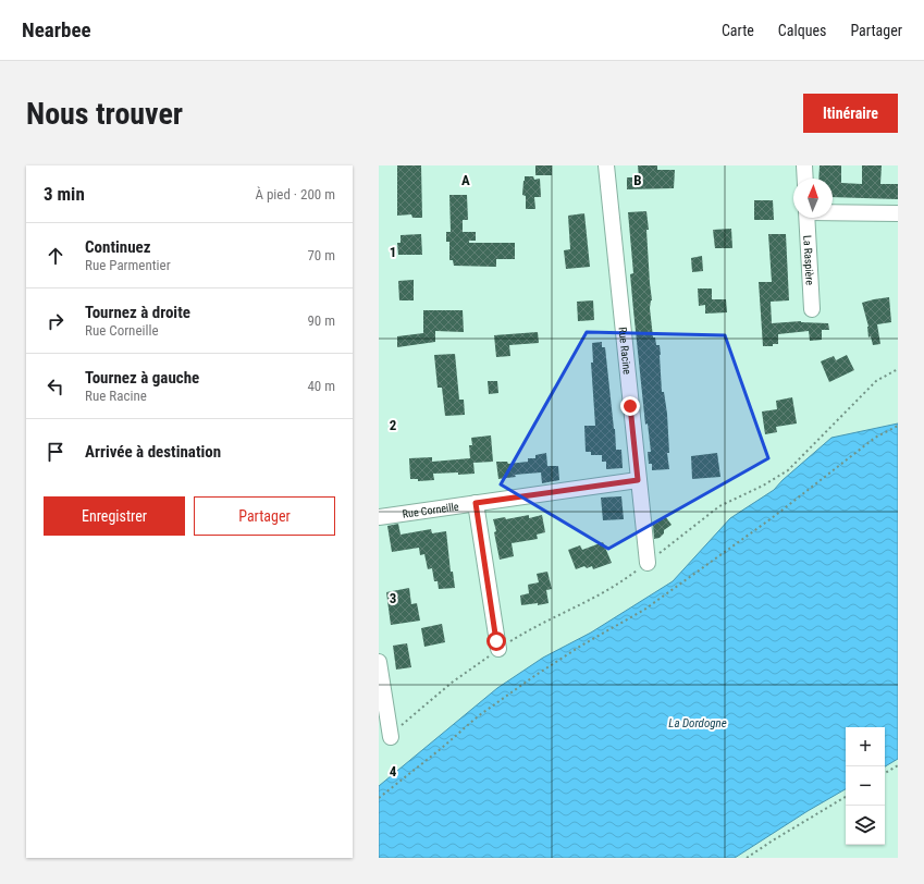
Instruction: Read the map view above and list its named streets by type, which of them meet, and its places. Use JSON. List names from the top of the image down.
{
  "streets": {
    "street": ["La Raspière", "Rue Racine", "Rue Corneille"]
  },
  "crossings": [
    ["Rue Racine", "Rue Corneille"]
  ],
  "water": ["La Dordogne"],
  "north": "top",
  "page": {
    "header": "Nearbee",
    "nav": ["Carte", "Calques", "Partager"],
    "buttons": [
      "Itinéraire",
      ["Enregistrer", "Partager"]
    ],
    "title": "Nous trouver",
    "heading": ["3 min", "À pied · 200 m"],
    "list": [
      ["Continuez", "Rue Parmentier", "70 m"],
      ["Tournez à droite", "Rue Corneille", "90 m"],
      ["Tournez à gauche", "Rue Racine", "40 m"],
      "Arrivée à destination"
    ],
    "map_buttons": ["+", "−"]
  },
  "grid": {
    "columns": ["A", "B"],
    "rows": [
      "1",
      "2",
      "3",
      "4"
    ]
  }
}
